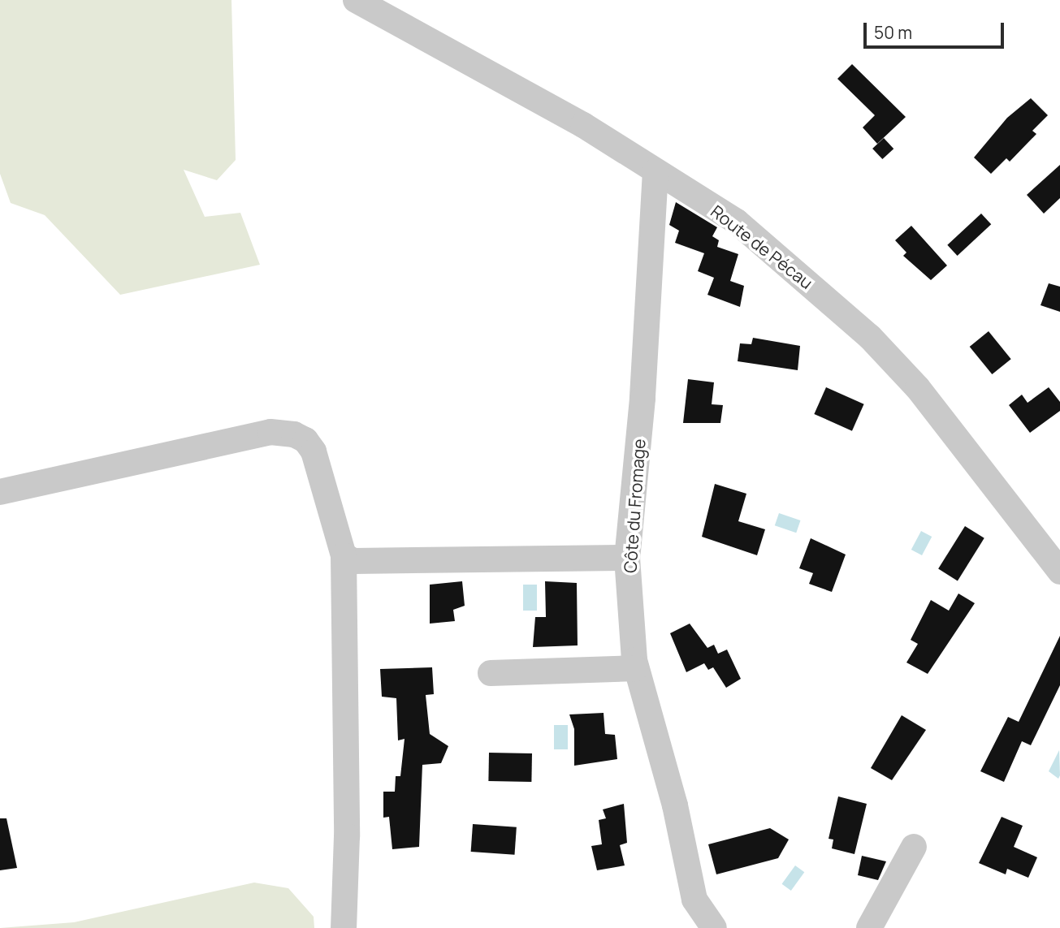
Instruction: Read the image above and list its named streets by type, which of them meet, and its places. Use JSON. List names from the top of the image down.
{
  "streets": {
    "street": ["Route de Pécau", "Côte du Fromage"]
  },
  "crossings": [
    ["Route de Pécau", "Côte du Fromage"]
  ],
  "scale_bar": "50 m"
}
